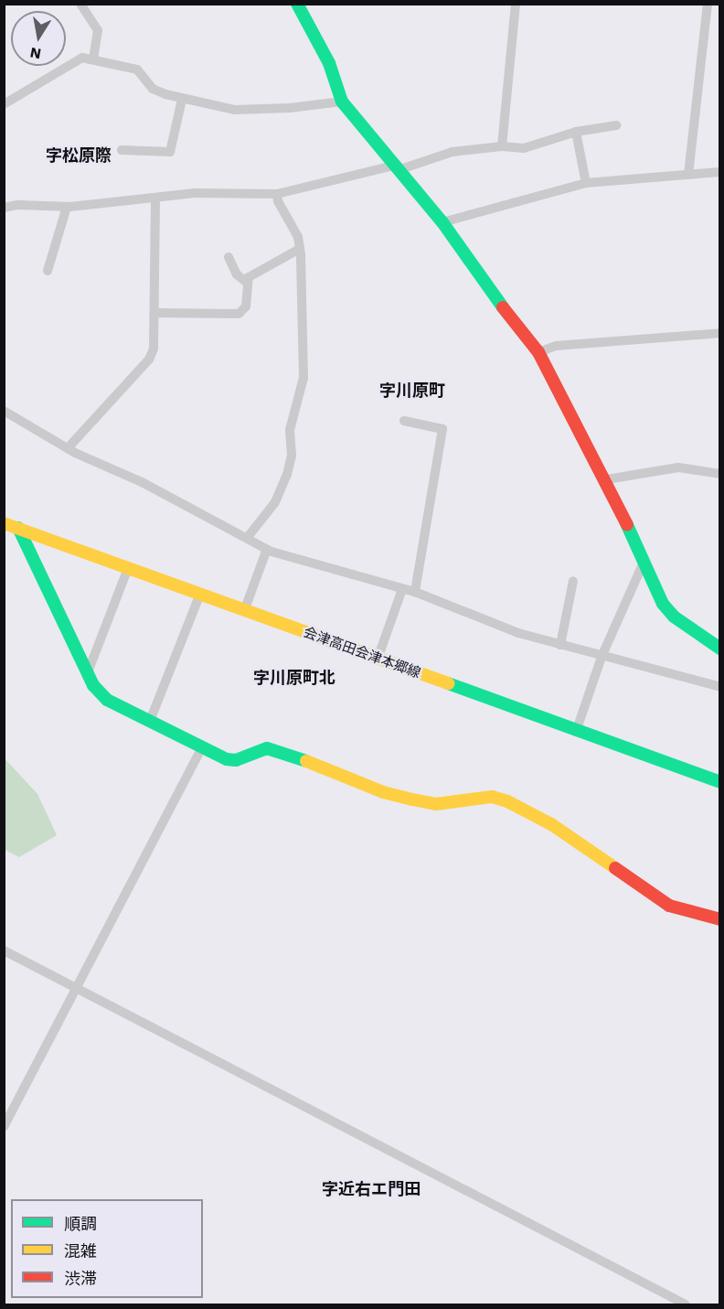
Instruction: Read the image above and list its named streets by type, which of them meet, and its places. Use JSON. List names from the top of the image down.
{
  "streets": {
    "street": ["会津高田会津本郷線"]
  },
  "districts": [
    "字松原際",
    "字川原町",
    "字川原町北",
    "字近右エ門田"
  ],
  "legend": ["順調", "混雑", "渋滞"],
  "north": "bottom"
}
